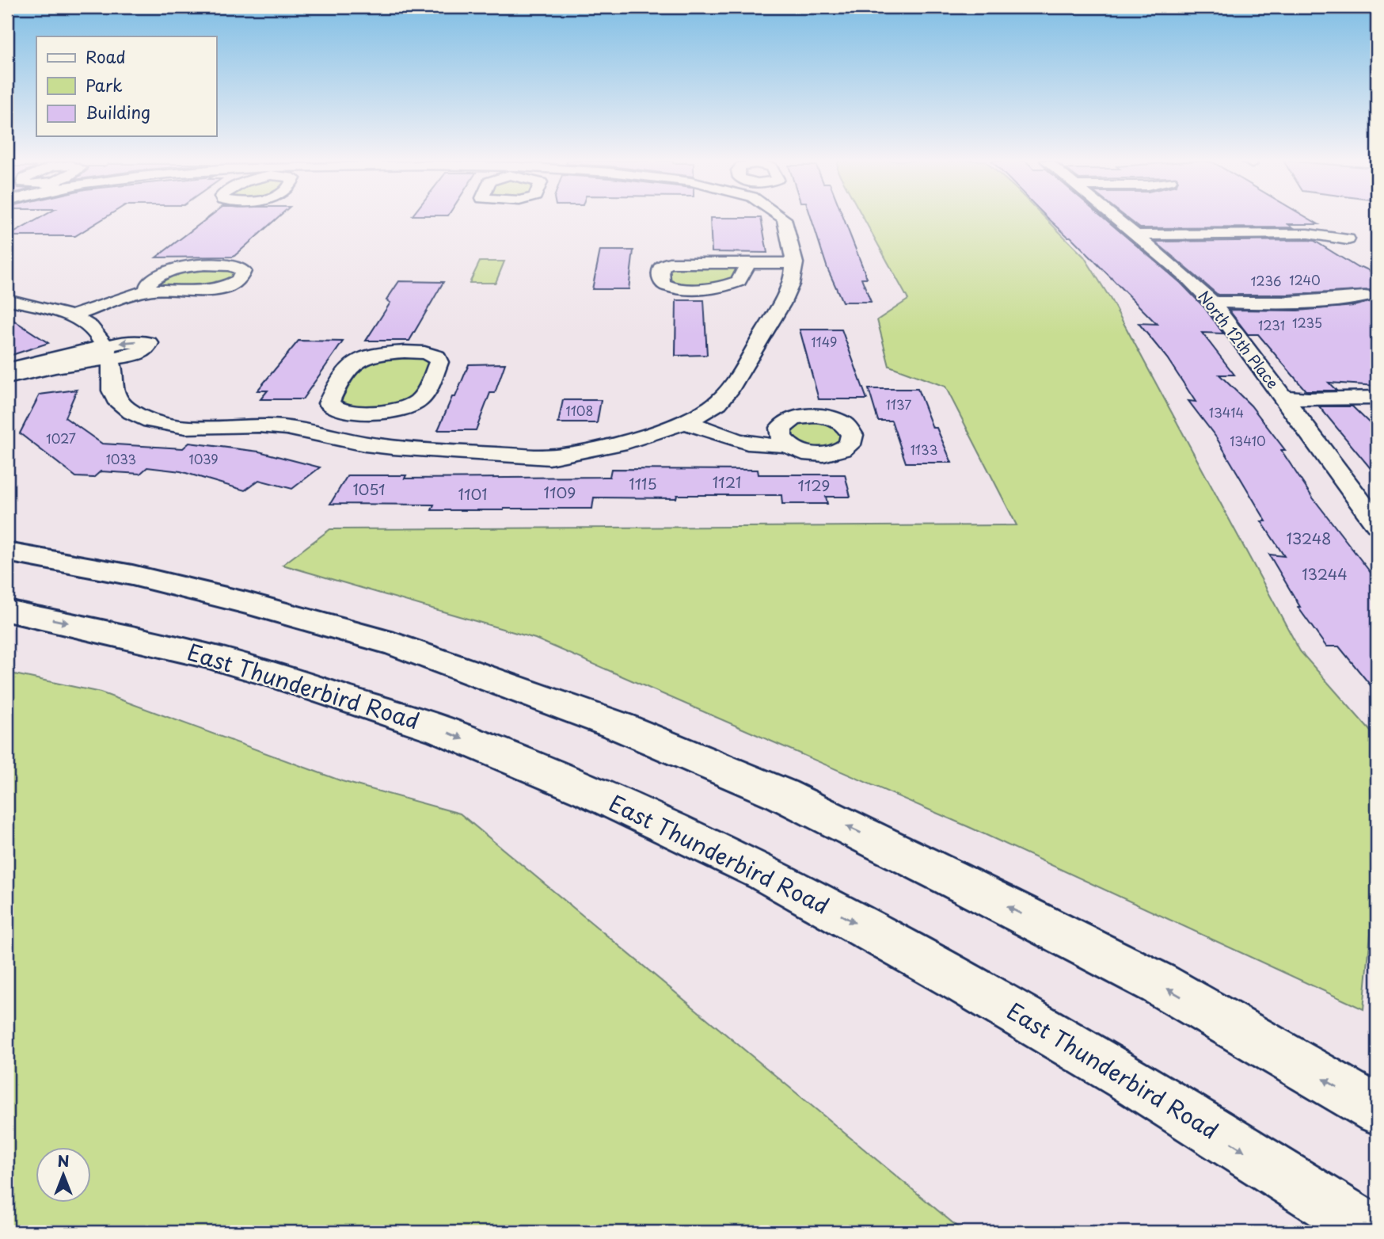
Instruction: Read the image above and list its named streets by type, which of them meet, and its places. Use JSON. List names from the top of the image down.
{
  "streets": {
    "main road": ["East Thunderbird Road"],
    "street": ["North 12th Place"]
  },
  "house_numbers": [
    "1240",
    "1236",
    "1235",
    "1231",
    "1149",
    "1137",
    "1108",
    "13414",
    "1027",
    "13410",
    "1133",
    "1033",
    "1039",
    "1121",
    "1115",
    "1129",
    "1051",
    "1109",
    "1101",
    "13248",
    "13244"
  ],
  "legend": ["Road", "Park", "Building"],
  "north": "top"
}
